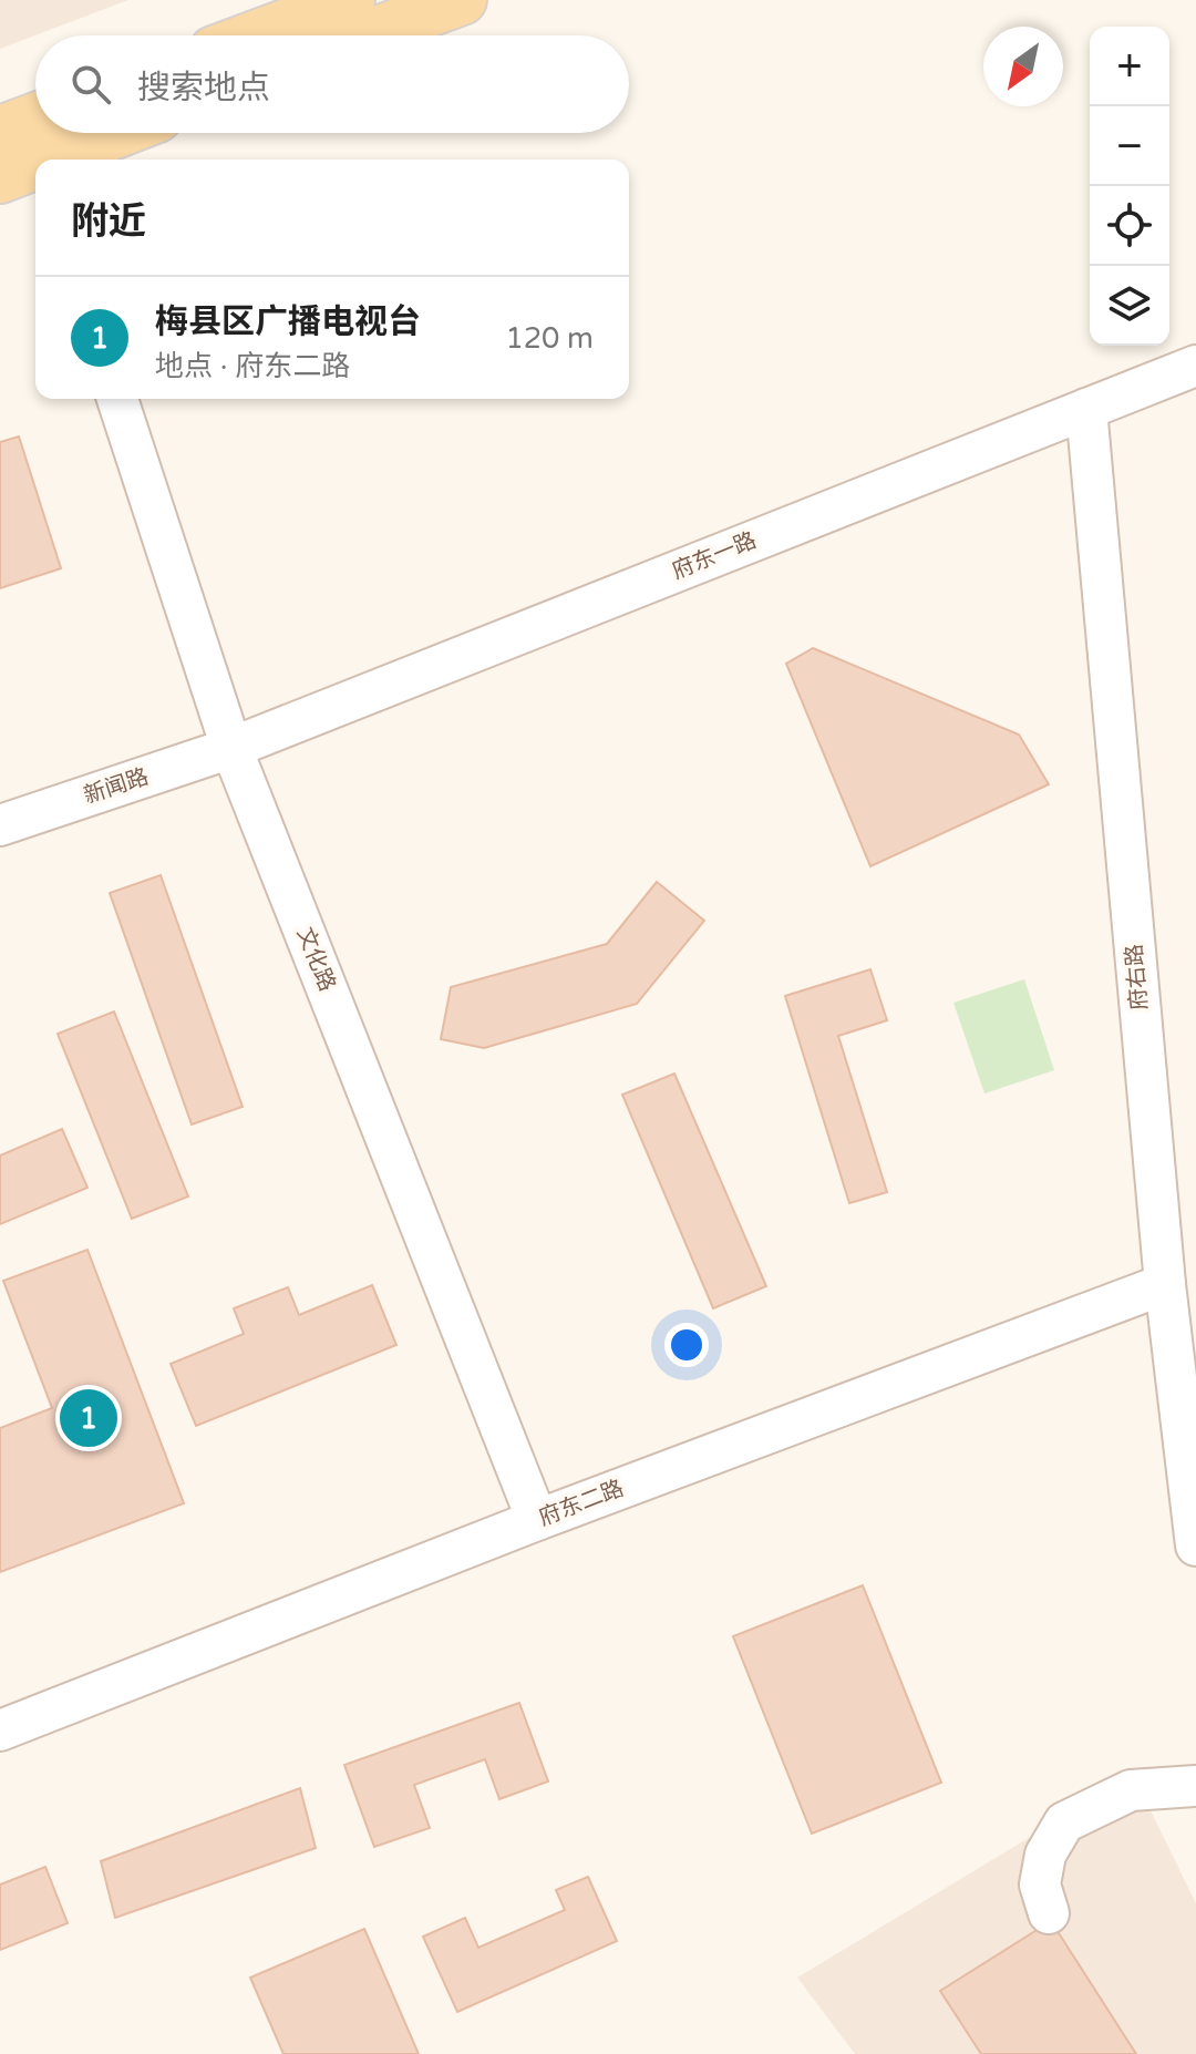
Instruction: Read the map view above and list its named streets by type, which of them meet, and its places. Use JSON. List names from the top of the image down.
{
  "streets": {
    "street": [
      "府东一路",
      "新闻路",
      "文化路",
      "府右路",
      "府东二路"
    ]
  },
  "crossings": [
    ["府东一路", "新闻路"],
    ["府东一路", "文化路"],
    ["府东一路", "府右路"],
    ["新闻路", "文化路"],
    ["文化路", "府东二路"],
    ["府右路", "府东二路"]
  ],
  "north": "bottom left",
  "page": {
    "map_buttons": ["+", "−"],
    "search": "搜索地点",
    "heading": "附近",
    "list": [
      {
        "mark": "1",
        "name": "梅县区广播电视台",
        "note": "地点 · 府东二路",
        "value": "120 m"
      }
    ],
    "pins": "1"
  }
}
